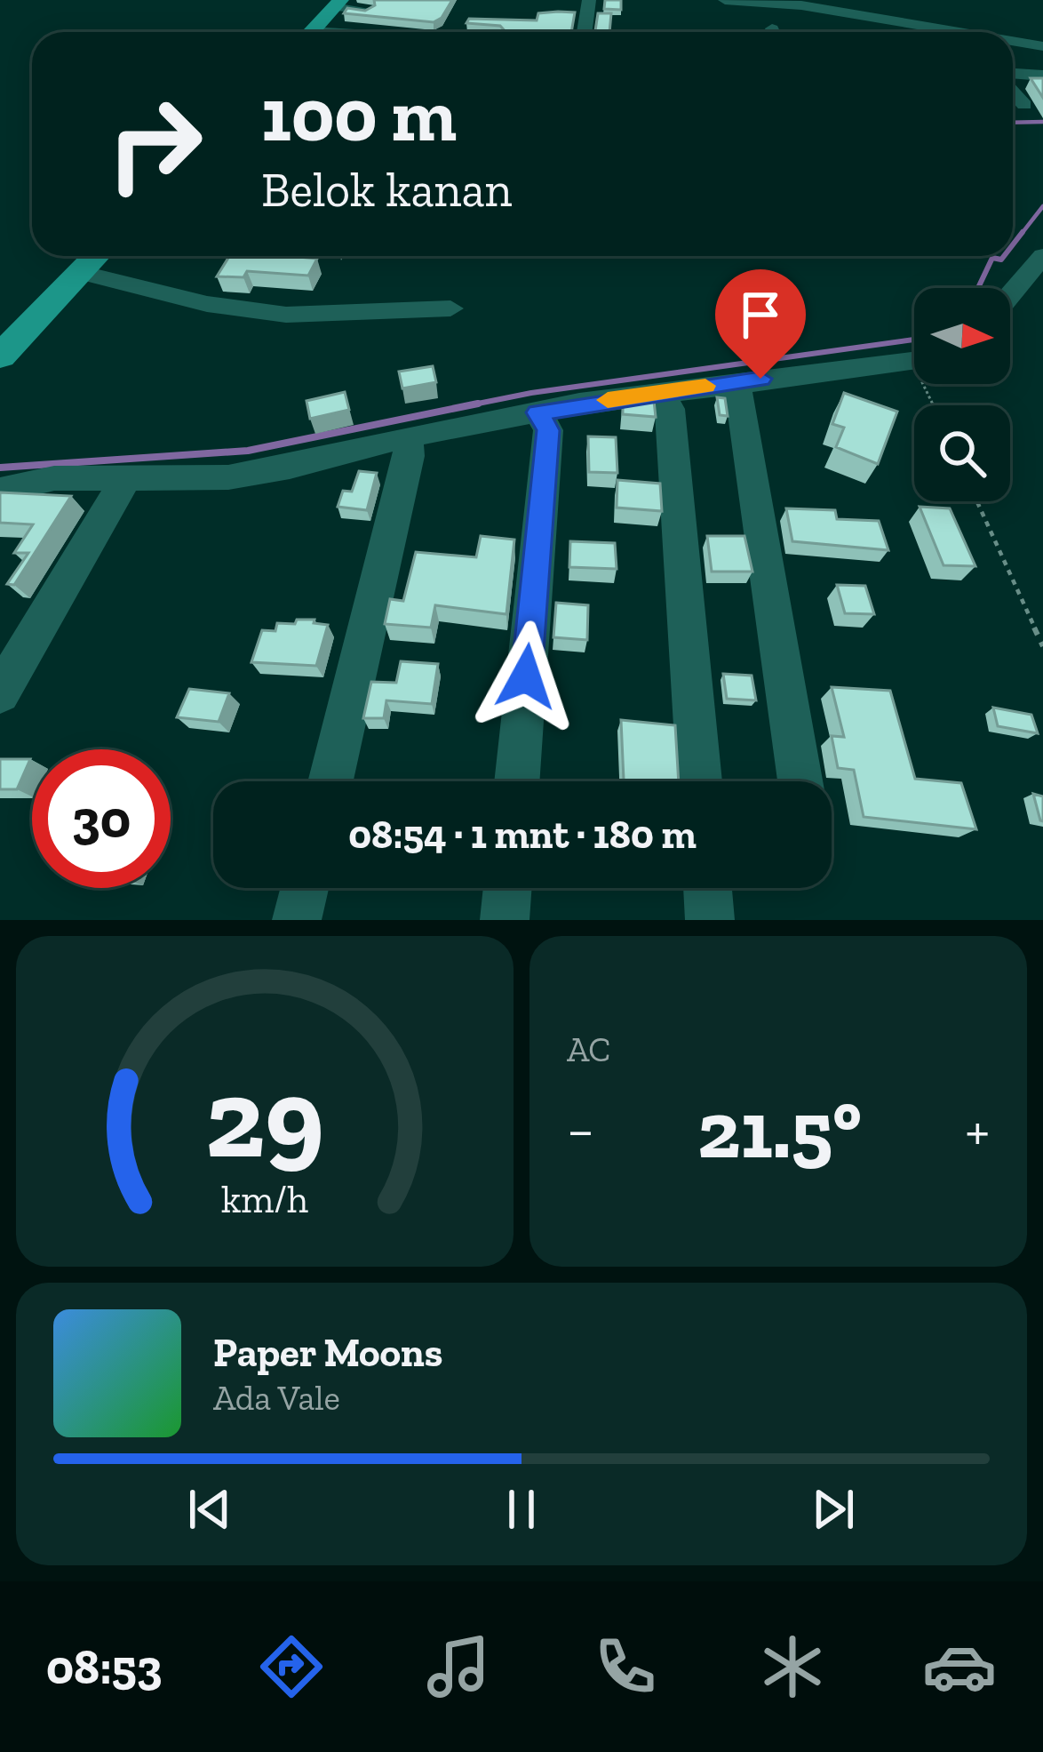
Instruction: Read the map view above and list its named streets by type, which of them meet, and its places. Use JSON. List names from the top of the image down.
{
  "north": "right",
  "page": {
    "turn": ["100 m", "Belok kanan"],
    "limit": "30",
    "trip": "08:54 · 1 mnt · 180 m",
    "tile": "AC",
    "heat": ["−", "21.5°", "+"],
    "song": ["Paper Moons", "Ada Vale"],
    "tabs": "08:53",
    "gauge": ["29", "km/h"]
  }
}
